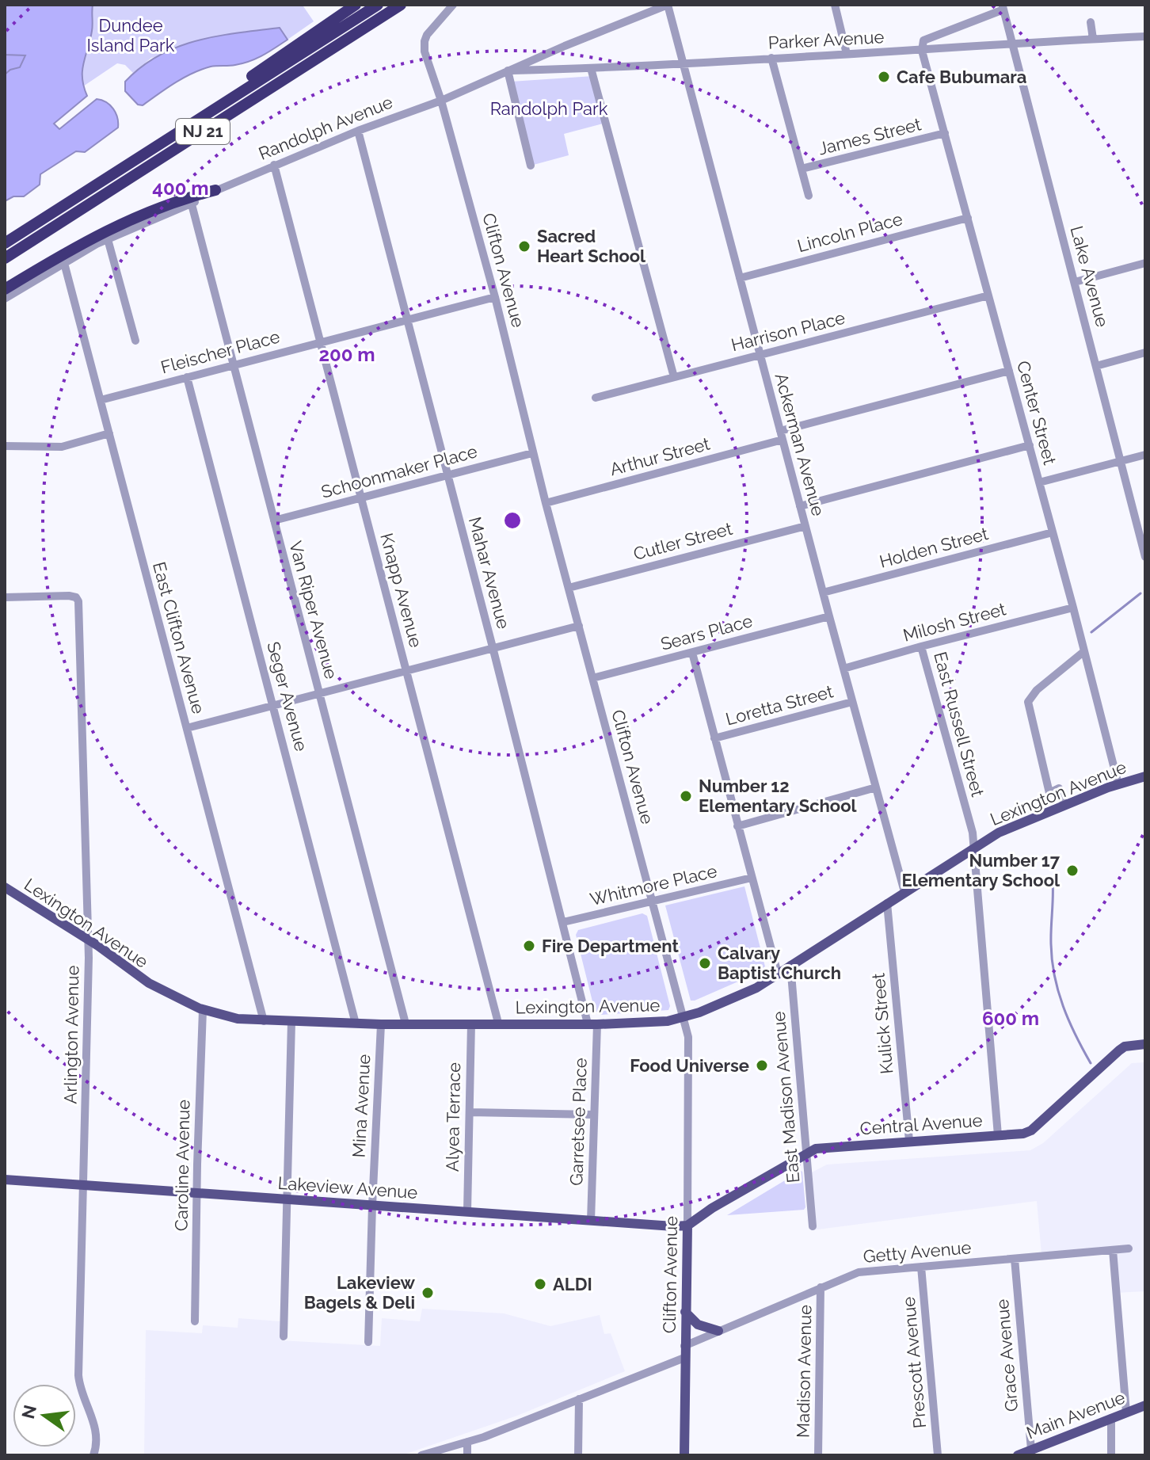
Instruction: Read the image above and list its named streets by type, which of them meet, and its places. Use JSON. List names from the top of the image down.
{
  "streets": {
    "highway": ["NJ 21"],
    "main road": [
      "Clifton Avenue",
      "Lexington Avenue",
      "Central Avenue",
      "Lakeview Avenue",
      "Main Avenue"
    ],
    "street": [
      "Parker Avenue",
      "Randolph Avenue",
      "James Street",
      "Lincoln Place",
      "Lake Avenue",
      "Harrison Place",
      "Fleischer Place",
      "Center Street",
      "Ackerman Avenue",
      "Arthur Street",
      "Schoonmaker Place",
      "Cutler Street",
      "Holden Street",
      "Mahar Avenue",
      "Knapp Avenue",
      "Van Riper Avenue",
      "Milosh Street",
      "Sears Place",
      "East Clifton Avenue",
      "Seger Avenue",
      "Loretta Street",
      "East Russell Street",
      "Whitmore Place",
      "Kulick Street",
      "Arlington Avenue",
      "East Madison Avenue",
      "Mina Avenue",
      "Alyea Terrace",
      "Garretsee Place",
      "Caroline Avenue",
      "Getty Avenue",
      "Grace Avenue",
      "Prescott Avenue",
      "Madison Avenue"
    ]
  },
  "crossings": [
    ["Parker Avenue", "Randolph Avenue"],
    ["Parker Avenue", "Lake Avenue"],
    ["Parker Avenue", "Center Street"],
    ["Parker Avenue", "Ackerman Avenue"],
    ["Randolph Avenue", "Clifton Avenue"],
    ["Randolph Avenue", "Ackerman Avenue"],
    ["Randolph Avenue", "Mahar Avenue"],
    ["Randolph Avenue", "Knapp Avenue"],
    ["Randolph Avenue", "Van Riper Avenue"],
    ["Randolph Avenue", "East Clifton Avenue"],
    ["James Street", "Center Street"],
    ["Lincoln Place", "Center Street"],
    ["Lincoln Place", "Ackerman Avenue"],
    ["Clifton Avenue", "Fleischer Place"],
    ["Clifton Avenue", "Arthur Street"],
    ["Clifton Avenue", "Schoonmaker Place"],
    ["Clifton Avenue", "Cutler Street"],
    ["Clifton Avenue", "Sears Place"],
    ["Clifton Avenue", "Lexington Avenue"],
    ["Clifton Avenue", "Whitmore Place"],
    ["Clifton Avenue", "Central Avenue"],
    ["Clifton Avenue", "Lakeview Avenue"],
    ["Clifton Avenue", "Getty Avenue"],
    ["Harrison Place", "Center Street"],
    ["Harrison Place", "Ackerman Avenue"],
    ["Fleischer Place", "Mahar Avenue"],
    ["Fleischer Place", "Knapp Avenue"],
    ["Fleischer Place", "Van Riper Avenue"],
    ["Fleischer Place", "East Clifton Avenue"],
    ["Fleischer Place", "Seger Avenue"],
    ["Center Street", "Arthur Street"],
    ["Center Street", "Holden Street"],
    ["Center Street", "Milosh Street"],
    ["Center Street", "Lexington Avenue"],
    ["Ackerman Avenue", "Arthur Street"],
    ["Ackerman Avenue", "Cutler Street"],
    ["Ackerman Avenue", "Holden Street"],
    ["Ackerman Avenue", "Milosh Street"],
    ["Ackerman Avenue", "Sears Place"],
    ["Ackerman Avenue", "Loretta Street"],
    ["Ackerman Avenue", "Lexington Avenue"],
    ["Schoonmaker Place", "Mahar Avenue"],
    ["Schoonmaker Place", "Knapp Avenue"],
    ["Schoonmaker Place", "Van Riper Avenue"],
    ["Mahar Avenue", "Lexington Avenue"],
    ["Mahar Avenue", "Whitmore Place"],
    ["Mahar Avenue", "Garretsee Place"],
    ["Knapp Avenue", "Lexington Avenue"],
    ["Van Riper Avenue", "Lexington Avenue"],
    ["Milosh Street", "East Russell Street"],
    ["East Clifton Avenue", "Lexington Avenue"],
    ["Seger Avenue", "Lexington Avenue"],
    ["East Russell Street", "Lexington Avenue"],
    ["East Russell Street", "Central Avenue"],
    ["Lexington Avenue", "Kulick Street"],
    ["Lexington Avenue", "Arlington Avenue"],
    ["Lexington Avenue", "East Madison Avenue"],
    ["Lexington Avenue", "Mina Avenue"],
    ["Lexington Avenue", "Alyea Terrace"],
    ["Lexington Avenue", "Garretsee Place"],
    ["Lexington Avenue", "Caroline Avenue"],
    ["Kulick Street", "Central Avenue"],
    ["Arlington Avenue", "Lakeview Avenue"],
    ["East Madison Avenue", "Central Avenue"],
    ["Mina Avenue", "Lakeview Avenue"],
    ["Alyea Terrace", "Lakeview Avenue"],
    ["Garretsee Place", "Lakeview Avenue"],
    ["Central Avenue", "Lakeview Avenue"],
    ["Caroline Avenue", "Lakeview Avenue"],
    ["Getty Avenue", "Grace Avenue"],
    ["Getty Avenue", "Prescott Avenue"],
    ["Getty Avenue", "Madison Avenue"],
    ["Grace Avenue", "Main Avenue"]
  ],
  "parks": ["Dundee Island Park", "Randolph Park"],
  "places": [
    "Cafe Bubumara",
    "Sacred Heart School",
    "Number 12 Elementary School",
    "Number 17 Elementary School",
    "Fire Department",
    "Calvary Baptist Church",
    "Food Universe",
    "ALDI",
    "Lakeview Bagels & Deli"
  ],
  "north": "left",
  "rings": ["400 m", "200 m", "600 m"]
}
